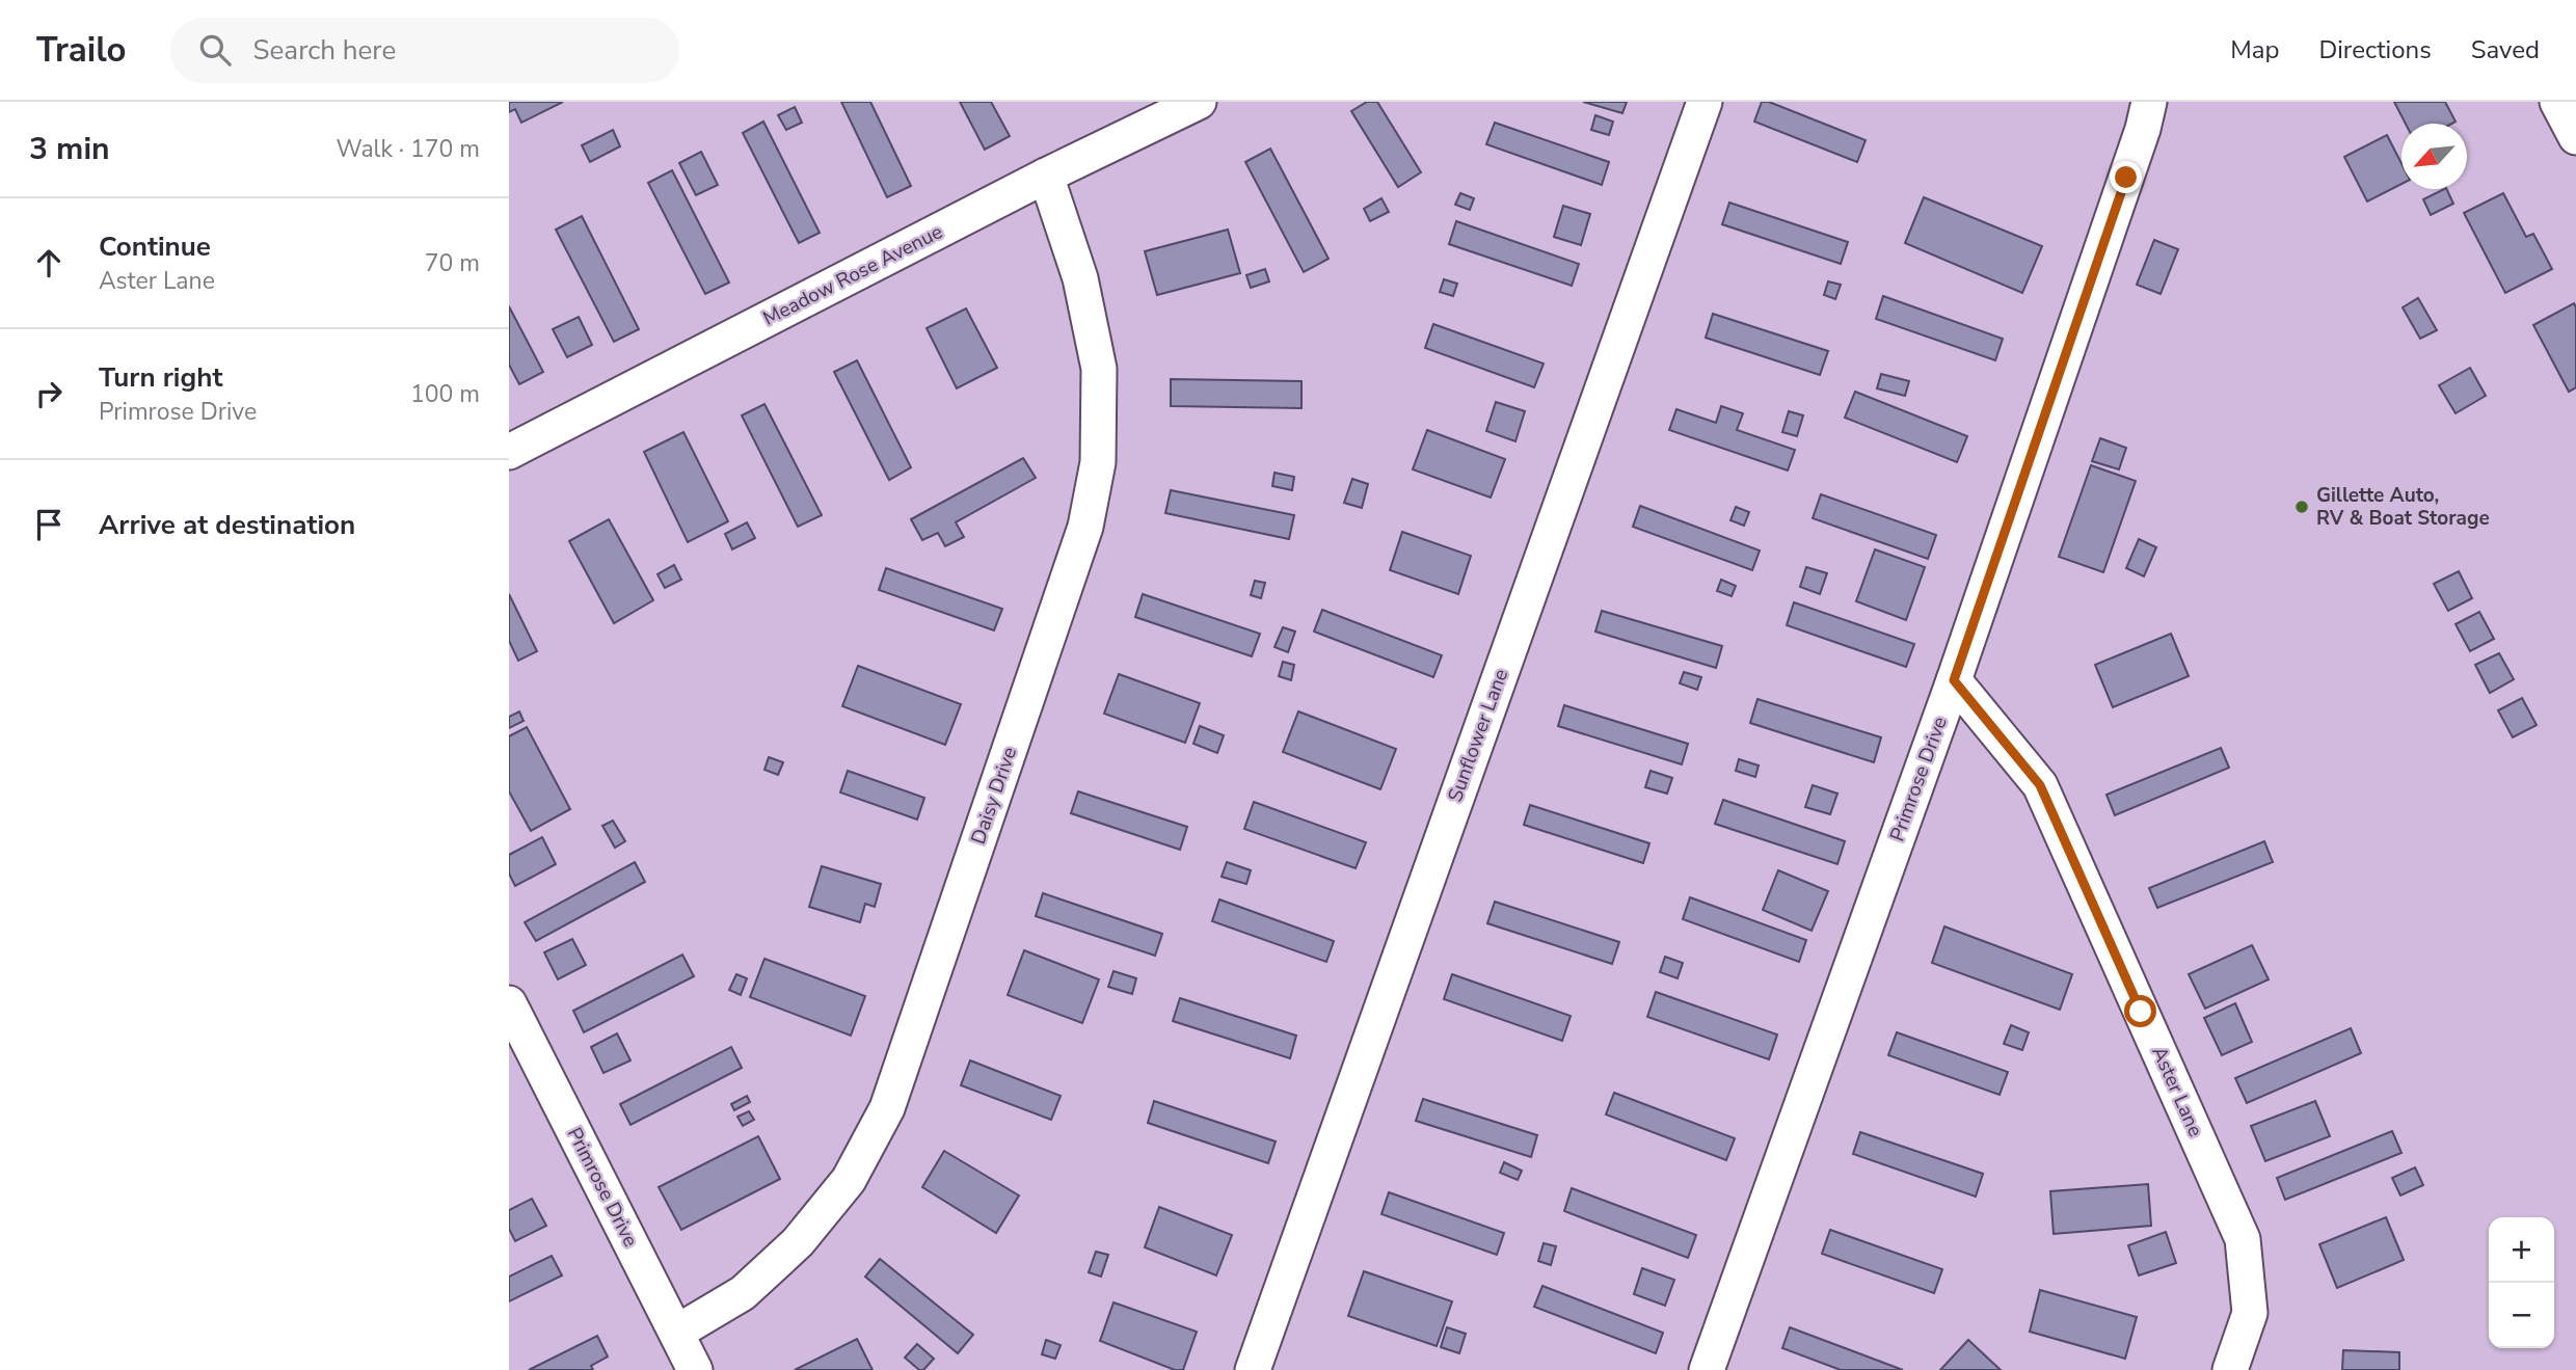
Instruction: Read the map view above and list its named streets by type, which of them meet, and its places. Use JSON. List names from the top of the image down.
{
  "streets": {
    "street": [
      "Meadow Rose Avenue",
      "Sunflower Lane",
      "Primrose Drive",
      "Daisy Drive",
      "Aster Lane"
    ]
  },
  "crossings": [
    ["Meadow Rose Avenue", "Daisy Drive"],
    ["Primrose Drive", "Daisy Drive"],
    ["Primrose Drive", "Aster Lane"]
  ],
  "places": ["Gillette Auto, RV & Boat Storage"],
  "north": "bottom left",
  "page": {
    "header": "Trailo",
    "search": "Search here",
    "nav": ["Map", "Directions", "Saved"],
    "heading": ["3 min", "Walk · 170 m"],
    "list": [
      ["Continue", "Aster Lane", "70 m"],
      ["Turn right", "Primrose Drive", "100 m"],
      "Arrive at destination"
    ],
    "map_buttons": ["+", "−"]
  }
}
